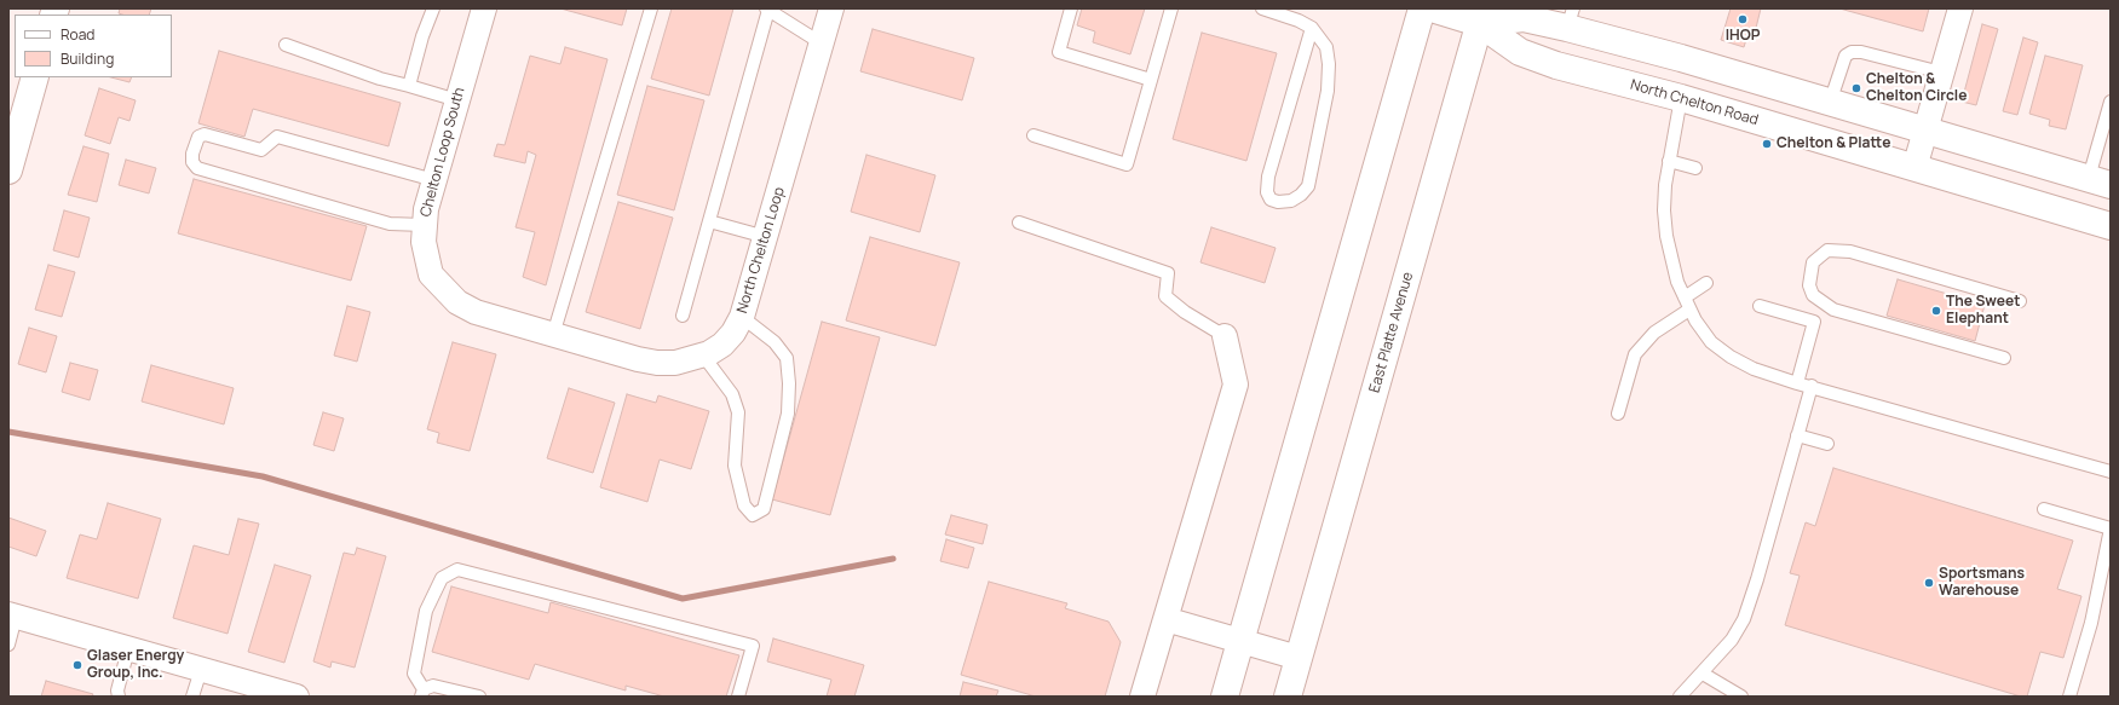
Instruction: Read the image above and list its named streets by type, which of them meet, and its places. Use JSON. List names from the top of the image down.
{
  "streets": {
    "main road": ["North Chelton Road", "East Platte Avenue"],
    "street": ["Chelton Loop South", "North Chelton Loop"]
  },
  "crossings": [
    ["North Chelton Road", "East Platte Avenue"],
    ["Chelton Loop South", "North Chelton Loop"]
  ],
  "places": [
    "IHOP",
    "Chelton & Chelton Circle",
    "Chelton & Platte",
    "The Sweet Elephant",
    "Sportsmans Warehouse",
    "Glaser Energy Group, Inc."
  ],
  "legend": ["Road", "Building"]
}
